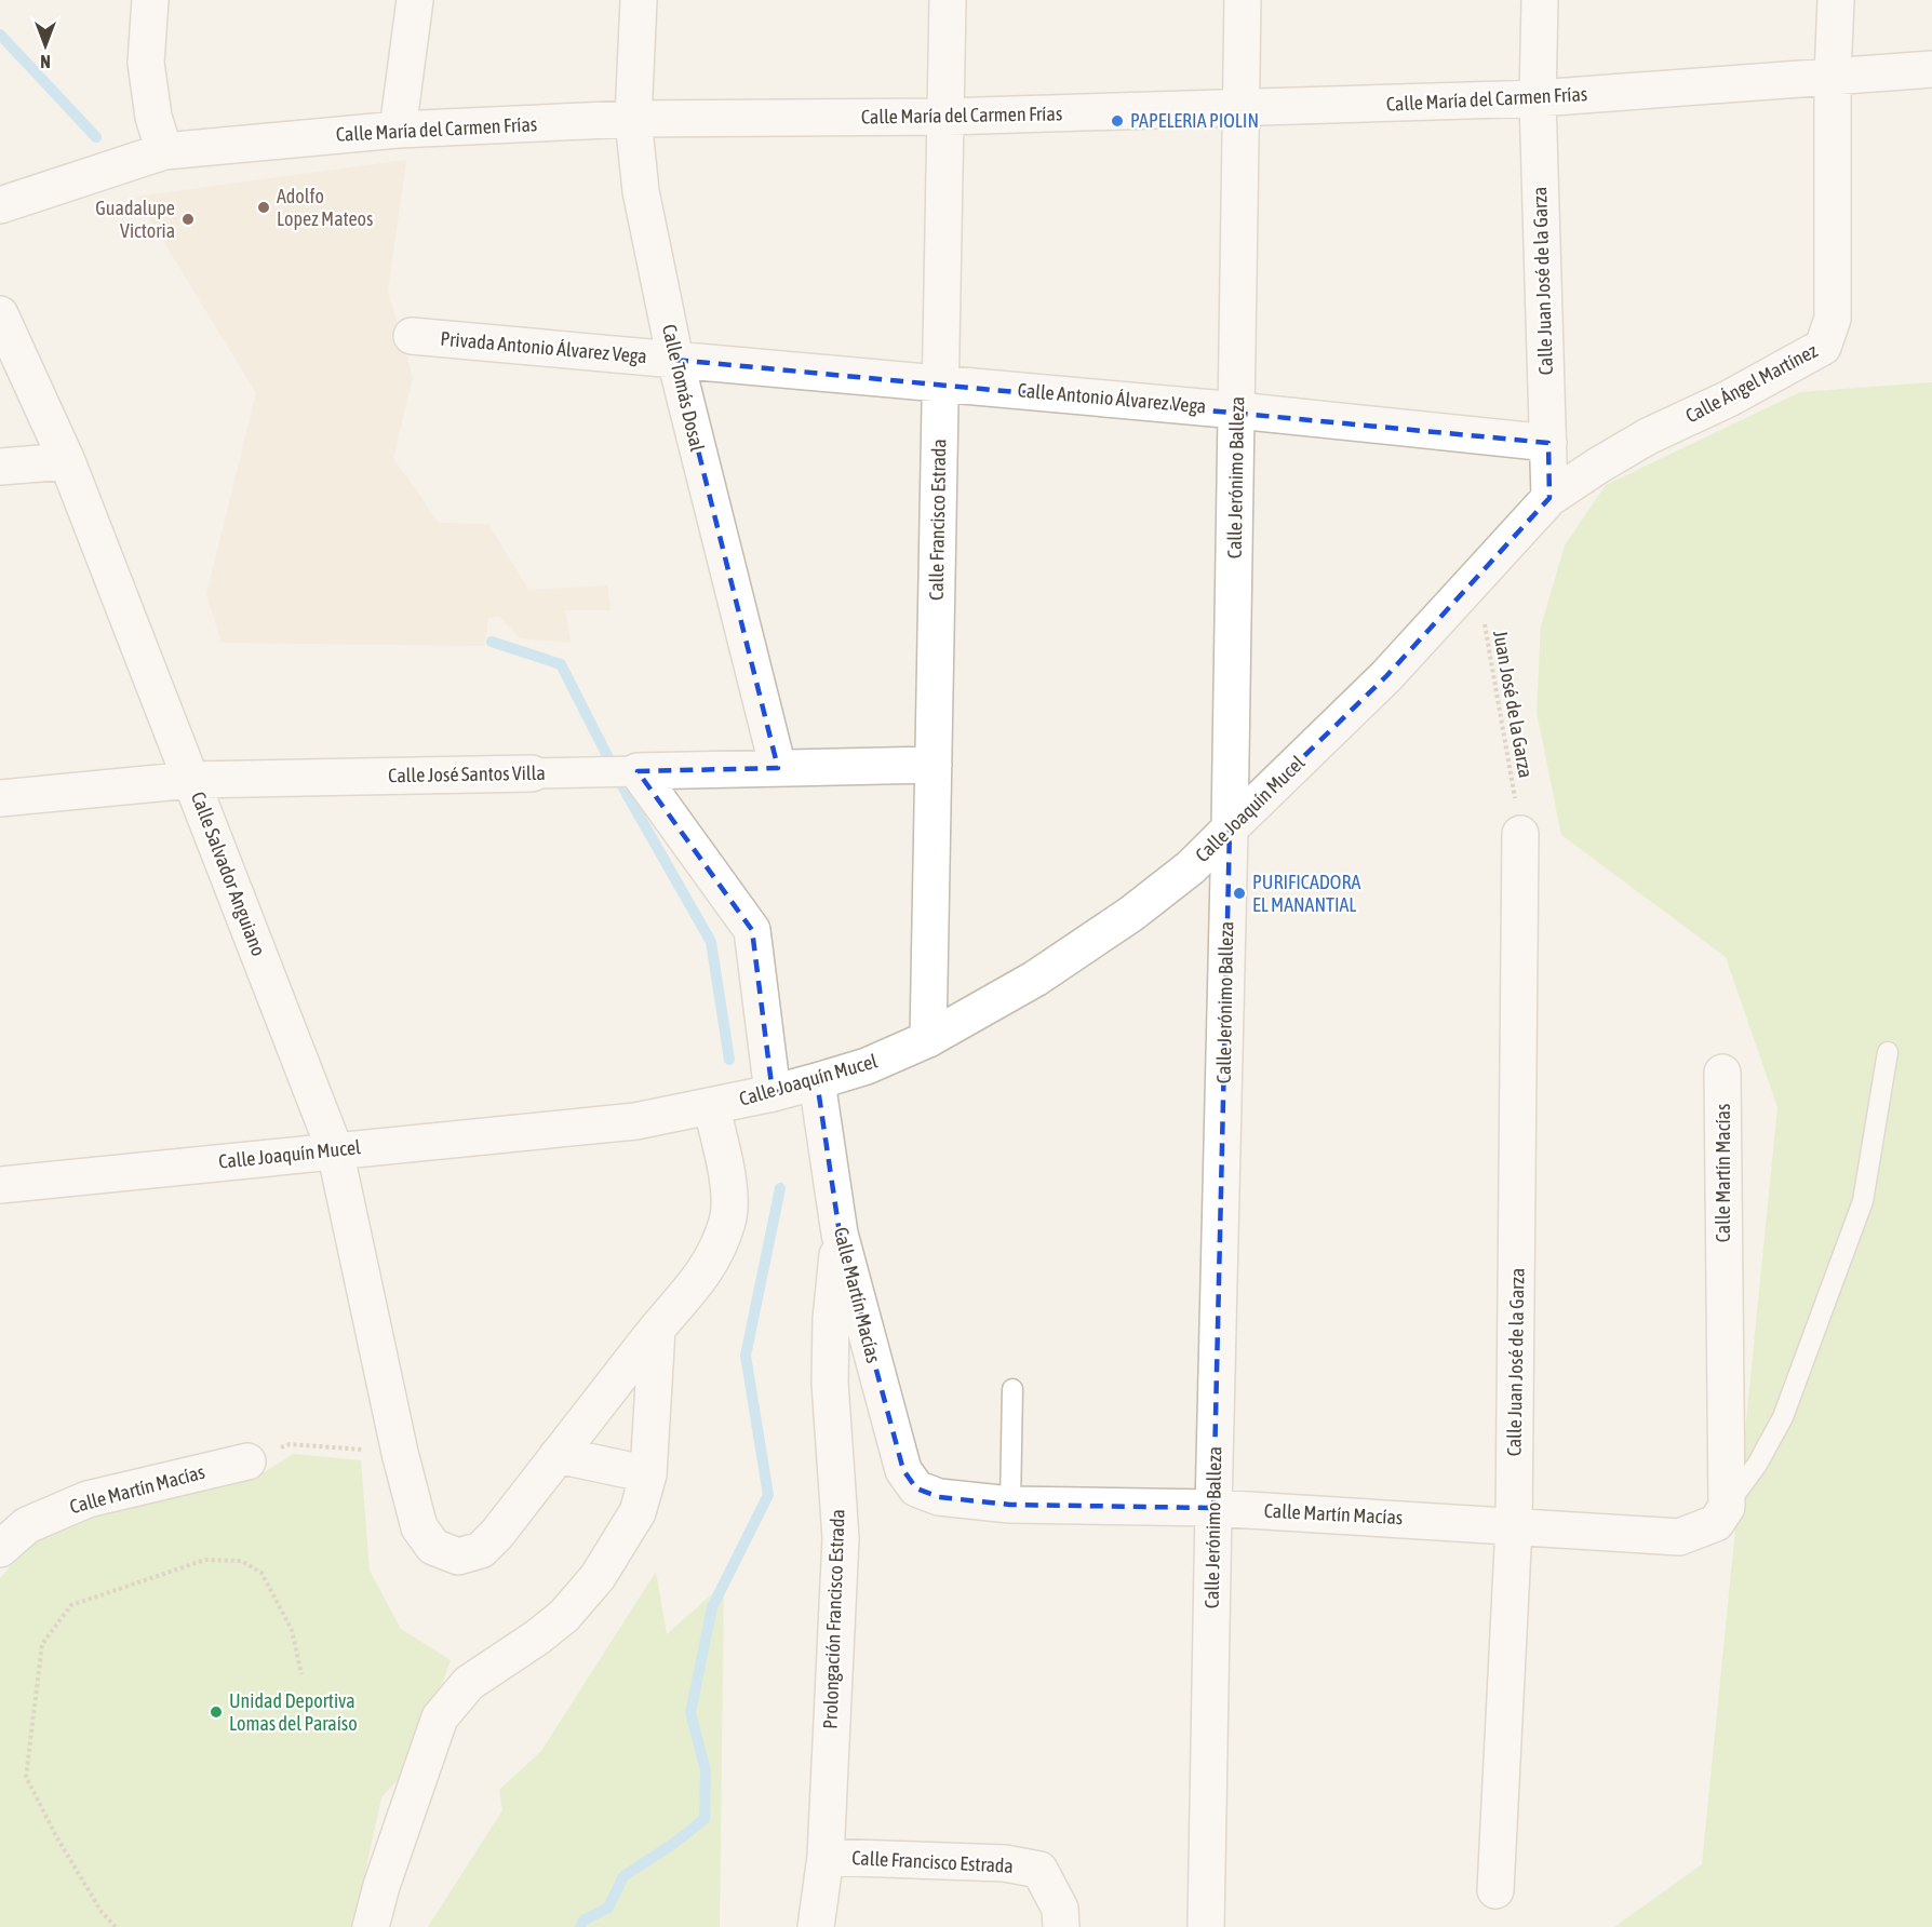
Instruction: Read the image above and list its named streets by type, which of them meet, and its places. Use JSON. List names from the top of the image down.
{
  "streets": {
    "street": [
      "Calle María del Carmen Frías",
      "Calle Juan José de la Garza",
      "Privada Antonio Álvarez Vega",
      "Calle Ángel Martínez",
      "Calle Tomás Dosal",
      "Calle Antonio Álvarez Vega",
      "Calle Jerónimo Balleza",
      "Calle Francisco Estrada",
      "Calle José Santos Villa",
      "Calle Joaquín Mucel",
      "Calle Salvador Anguiano",
      "Calle Martín Macías",
      "Prolongación Francisco Estrada"
    ],
    "path": ["Juan José de la Garza"]
  },
  "crossings": [
    ["Calle María del Carmen Frías", "Calle Juan José de la Garza"],
    ["Calle María del Carmen Frías", "Calle Ángel Martínez"],
    ["Calle María del Carmen Frías", "Calle Tomás Dosal"],
    ["Calle María del Carmen Frías", "Calle Jerónimo Balleza"],
    ["Calle María del Carmen Frías", "Calle Francisco Estrada"],
    ["Calle Juan José de la Garza", "Calle Ángel Martínez"],
    ["Calle Juan José de la Garza", "Calle Antonio Álvarez Vega"],
    ["Calle Juan José de la Garza", "Juan José de la Garza"],
    ["Calle Juan José de la Garza", "Calle Joaquín Mucel"],
    ["Calle Juan José de la Garza", "Calle Martín Macías"],
    ["Privada Antonio Álvarez Vega", "Calle Tomás Dosal"],
    ["Privada Antonio Álvarez Vega", "Calle Antonio Álvarez Vega"],
    ["Calle Ángel Martínez", "Calle Joaquín Mucel"],
    ["Calle Tomás Dosal", "Calle Antonio Álvarez Vega"],
    ["Calle Tomás Dosal", "Calle José Santos Villa"],
    ["Calle Antonio Álvarez Vega", "Calle Jerónimo Balleza"],
    ["Calle Antonio Álvarez Vega", "Calle Francisco Estrada"],
    ["Calle Jerónimo Balleza", "Calle Joaquín Mucel"],
    ["Calle Jerónimo Balleza", "Calle Martín Macías"],
    ["Calle Francisco Estrada", "Calle José Santos Villa"],
    ["Calle Francisco Estrada", "Calle Joaquín Mucel"],
    ["Calle Francisco Estrada", "Prolongación Francisco Estrada"],
    ["Juan José de la Garza", "Calle Joaquín Mucel"],
    ["Calle José Santos Villa", "Calle Salvador Anguiano"],
    ["Calle Joaquín Mucel", "Calle Salvador Anguiano"],
    ["Calle Joaquín Mucel", "Calle Martín Macías"],
    ["Calle Martín Macías", "Prolongación Francisco Estrada"]
  ],
  "places": [
    "PAPELERIA PIOLIN",
    "Adolfo Lopez Mateos",
    "Guadalupe Victoria",
    "PURIFICADORA EL MANANTIAL",
    "Unidad Deportiva Lomas del Paraíso"
  ],
  "north": "bottom"
}
